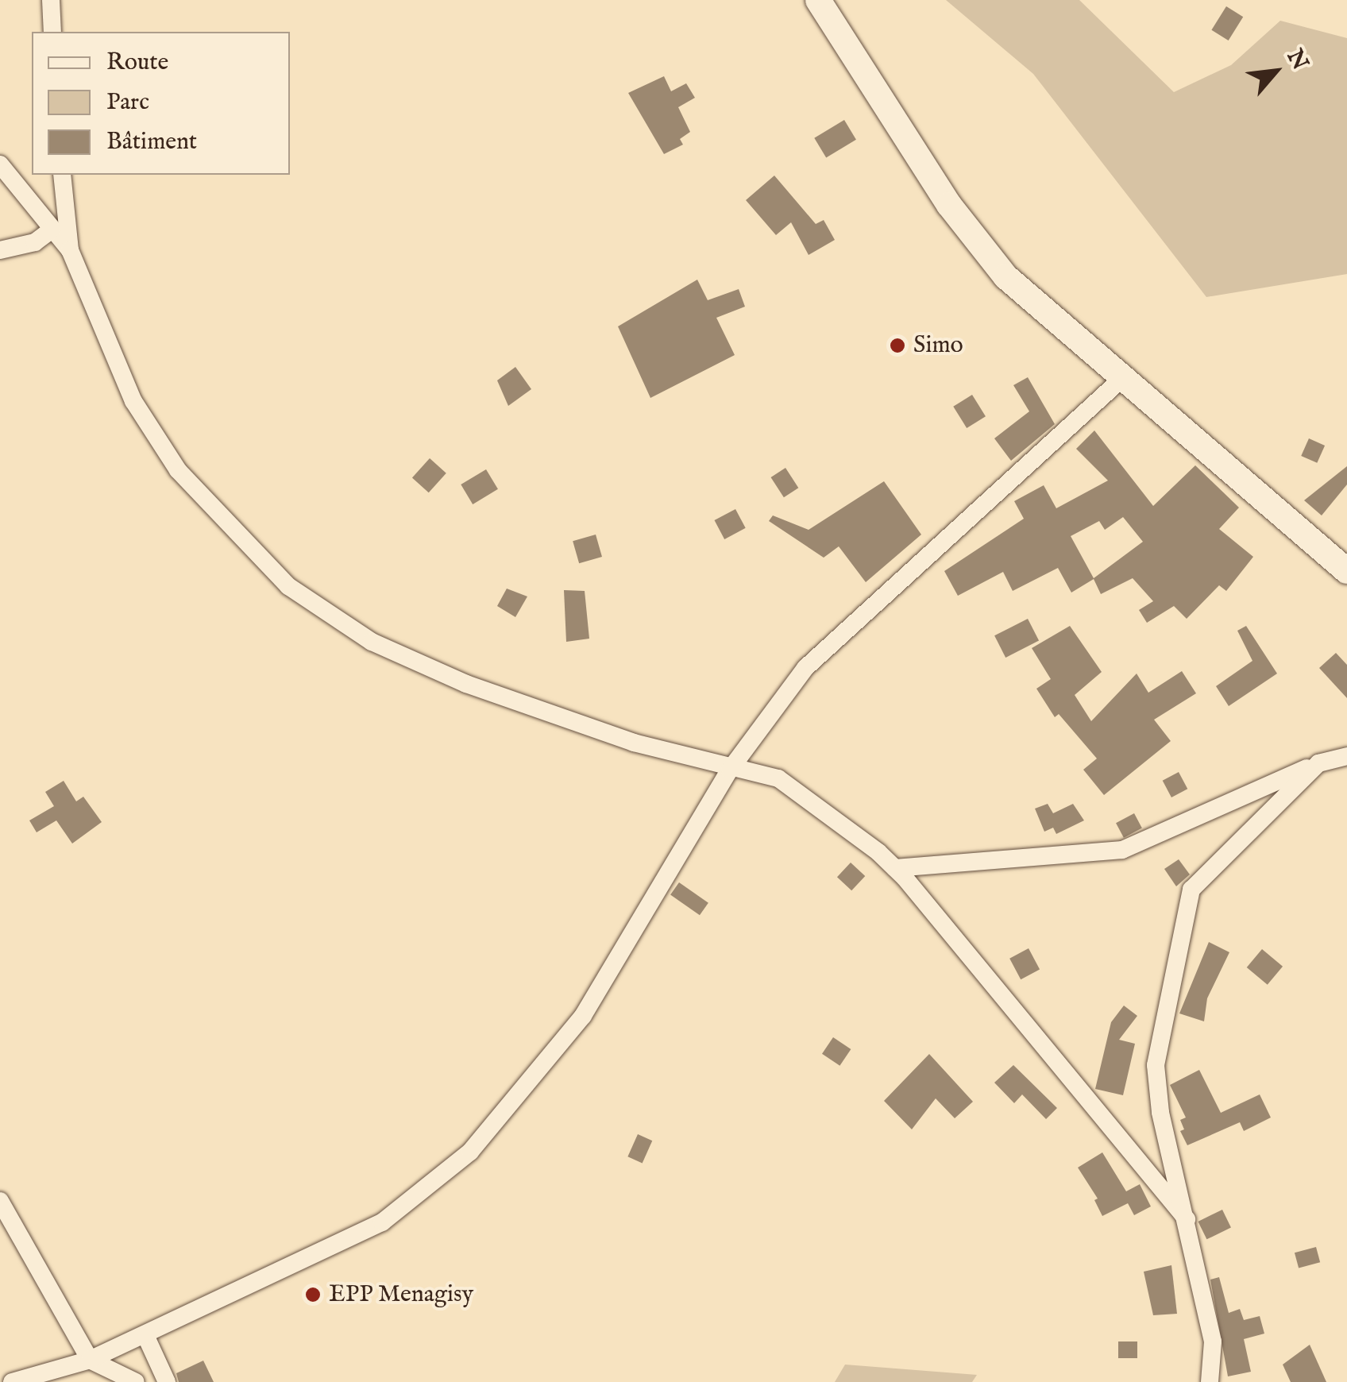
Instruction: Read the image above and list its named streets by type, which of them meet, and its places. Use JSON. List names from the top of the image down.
{
  "places": ["Simo", "EPP Menagisy"],
  "legend": ["Route", "Parc", "Bâtiment"],
  "north": "top right"
}
